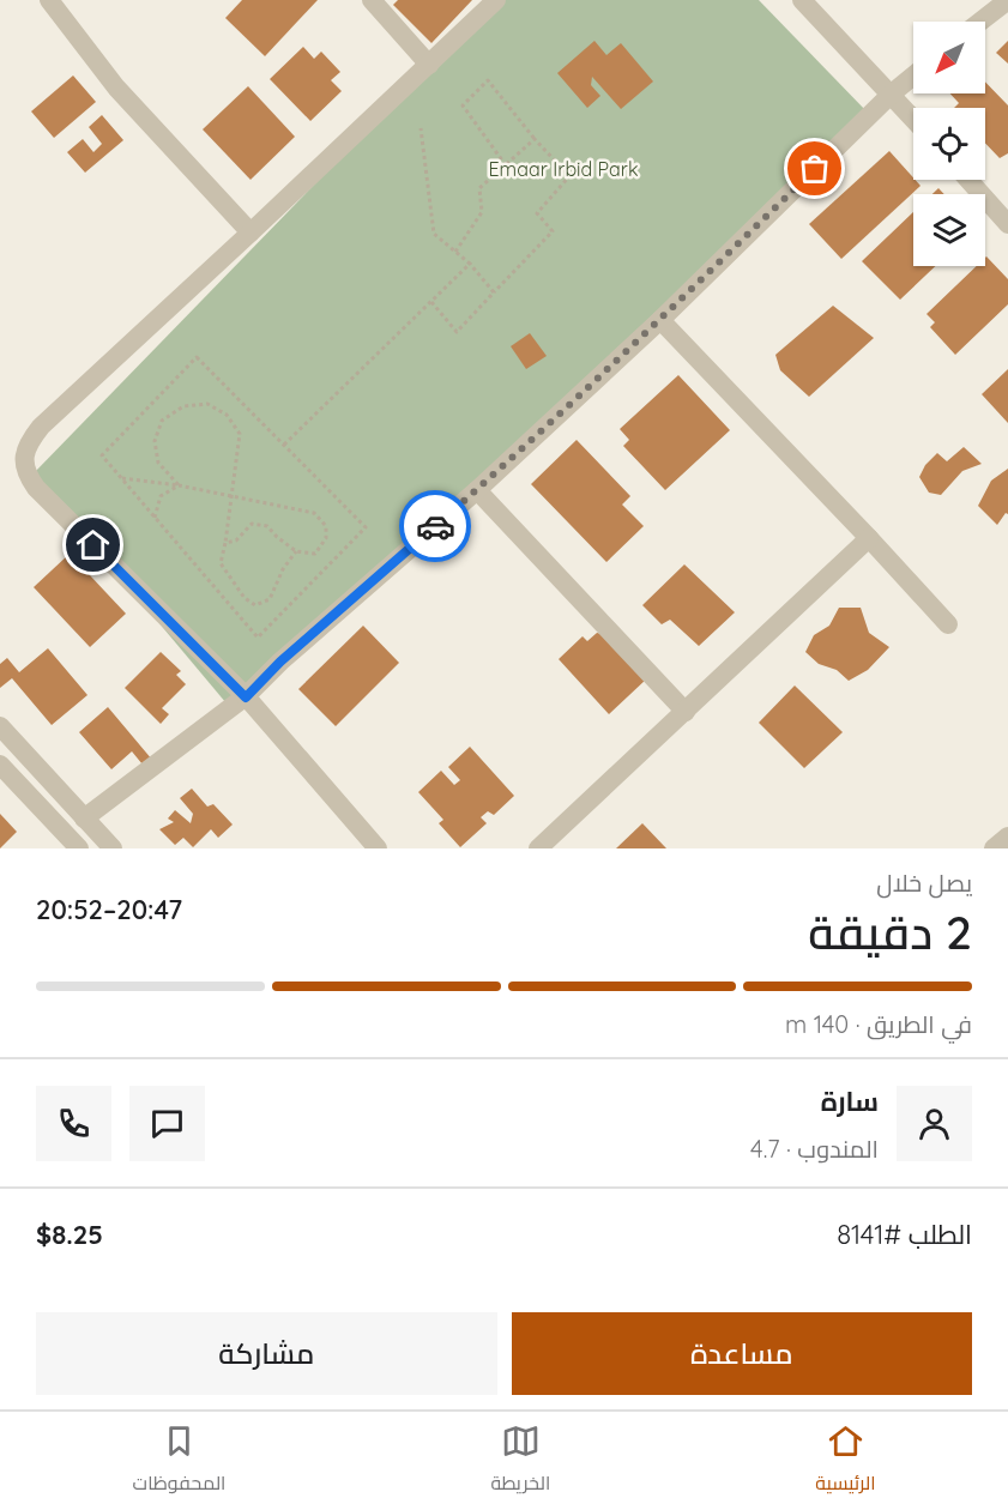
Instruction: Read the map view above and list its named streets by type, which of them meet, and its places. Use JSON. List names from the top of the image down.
{
  "parks": ["Emaar Irbid Park"],
  "north": "bottom left",
  "page": {
    "heading": ["2 دقيقة", "يصل خلال", "20:47–20:52"],
    "panel": [
      "سارة",
      "المندوب · 4.7",
      "الطلب #8141",
      "$8.25"
    ],
    "bar": "في الطريق · 140 m",
    "buttons": ["مساعدة", "مشاركة"],
    "tabs": ["الرئيسية", "الخريطة", "المحفوظات"]
  }
}
